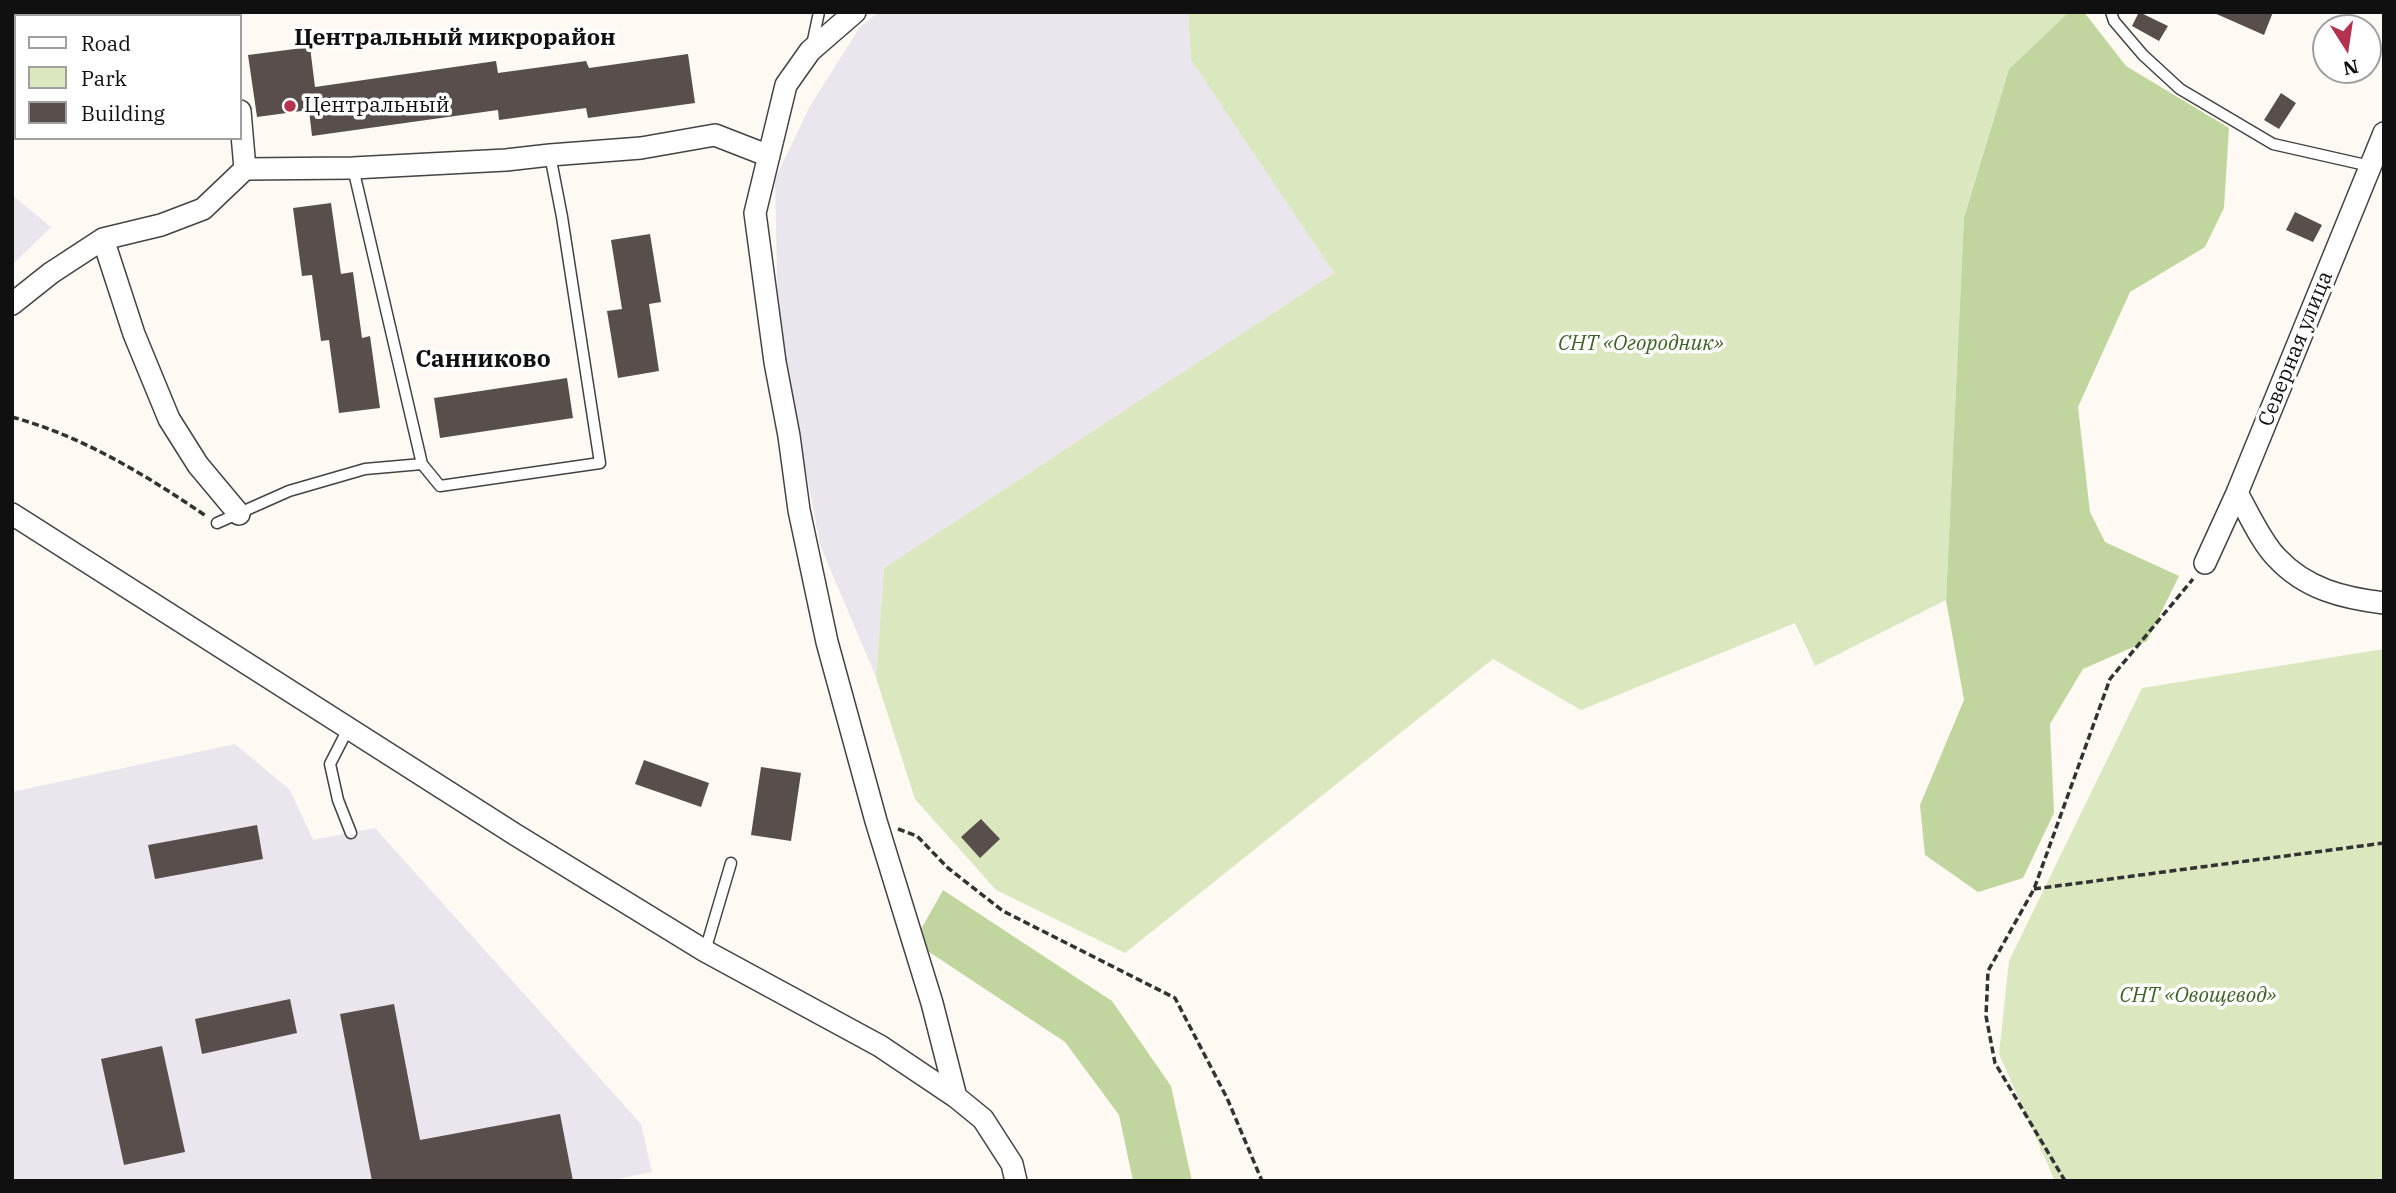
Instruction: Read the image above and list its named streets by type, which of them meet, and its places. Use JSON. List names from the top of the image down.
{
  "streets": {
    "street": ["Северная улица"]
  },
  "districts": ["Центральный микрорайон", "Санниково"],
  "parks": ["СНТ «Огородник»", "СНТ «Овощевод»"],
  "places": ["Центральный"],
  "legend": ["Road", "Park", "Building"],
  "north": "bottom"
}
